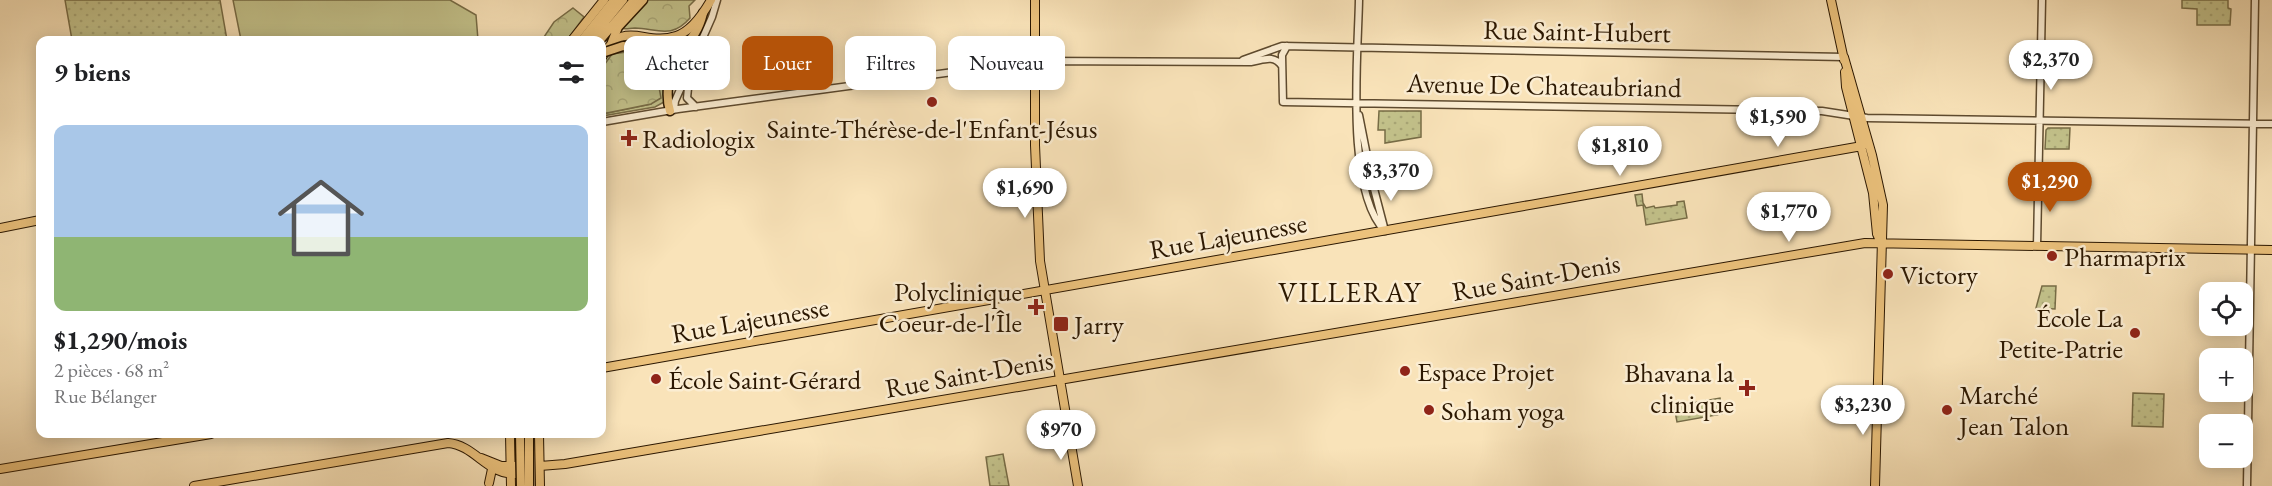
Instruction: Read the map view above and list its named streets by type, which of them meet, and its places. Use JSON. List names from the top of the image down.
{
  "streets": {
    "main road": ["Rue Lajeunesse", "Rue Saint-Denis"],
    "street": ["Rue Saint-Hubert", "Avenue De Chateaubriand"]
  },
  "crossings": [
    ["Rue Saint-Hubert", "Avenue De Chateaubriand"]
  ],
  "districts": ["VILLERAY"],
  "places": {
    "other": [
      "Sainte-Thérèse-de-l'Enfant-Jésus",
      "Pharmaprix",
      "Victory",
      "École La Petite-Patrie",
      "Espace Projet",
      "École Saint-Gérard",
      "Soham yoga",
      "Marché Jean Talon"
    ],
    "health": ["Radiologix", "Polyclinique Coeur-de-l'Île", "Bhavana la clinique"],
    "transit": ["Jarry"]
  },
  "page": {
    "chip": [
      "Acheter",
      "Louer",
      "Filtres",
      "Nouveau"
    ],
    "heading": "9 biens",
    "price": [
      "$2,370",
      "$1,590",
      "$1,810",
      "$3,370",
      "$1,290",
      "$1,690",
      "$1,770",
      "$3,230",
      "$970"
    ],
    "list": [
      {
        "name": "$1,290/mois",
        "note": "2 pièces · 68 m² · Rue Bélanger"
      }
    ],
    "map_buttons": ["+", "−"]
  }
}
